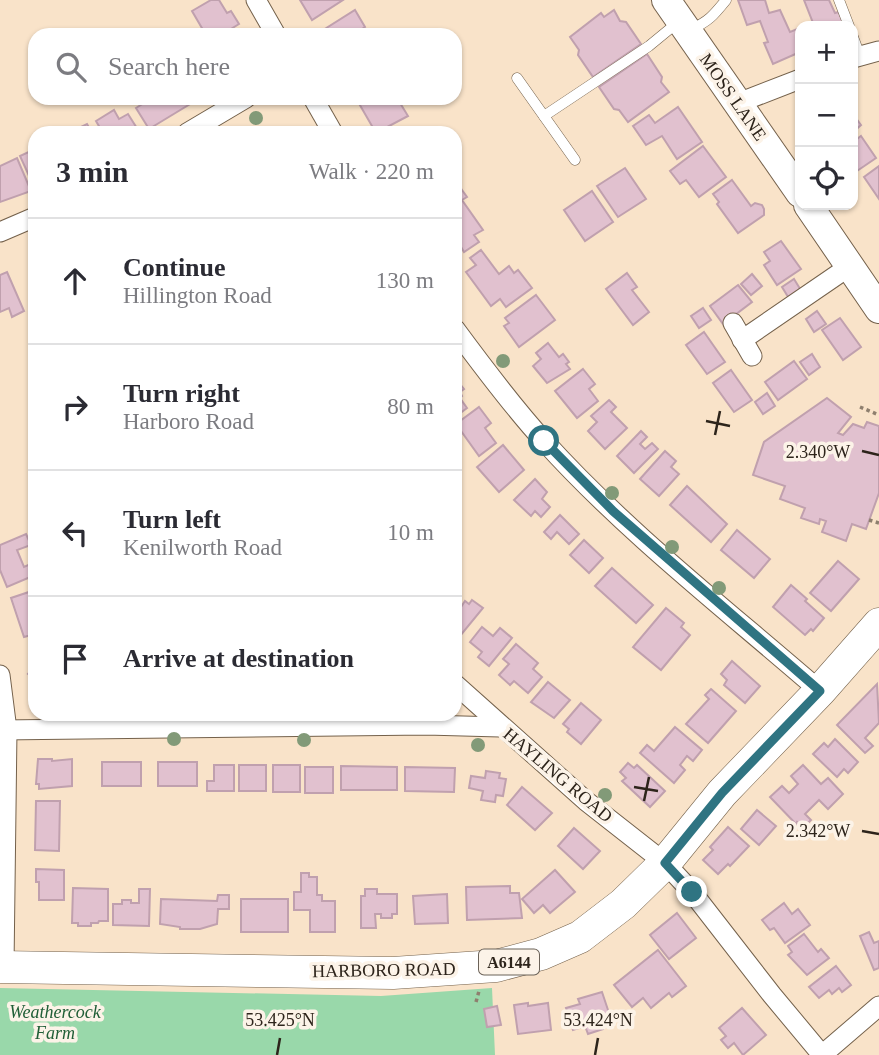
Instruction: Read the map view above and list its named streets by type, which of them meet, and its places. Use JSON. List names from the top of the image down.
{
  "streets": {
    "main road": ["A6144", "HARBORO ROAD"],
    "street": ["MOSS LANE", "HAYLING ROAD"]
  },
  "crossings": [
    ["HAYLING ROAD", "HARBORO ROAD"]
  ],
  "parks": ["Weathercock Farm"],
  "page": {
    "map_buttons": ["+", "−"],
    "search": "Search here",
    "heading": ["3 min", "Walk · 220 m"],
    "list": [
      ["Continue", "Hillington Road", "130 m"],
      ["Turn right", "Harboro Road", "80 m"],
      ["Turn left", "Kenilworth Road", "10 m"],
      "Arrive at destination"
    ]
  },
  "coordinates": [
    "2.340°W",
    "2.342°W",
    "53.425°N",
    "53.424°N"
  ]
}
